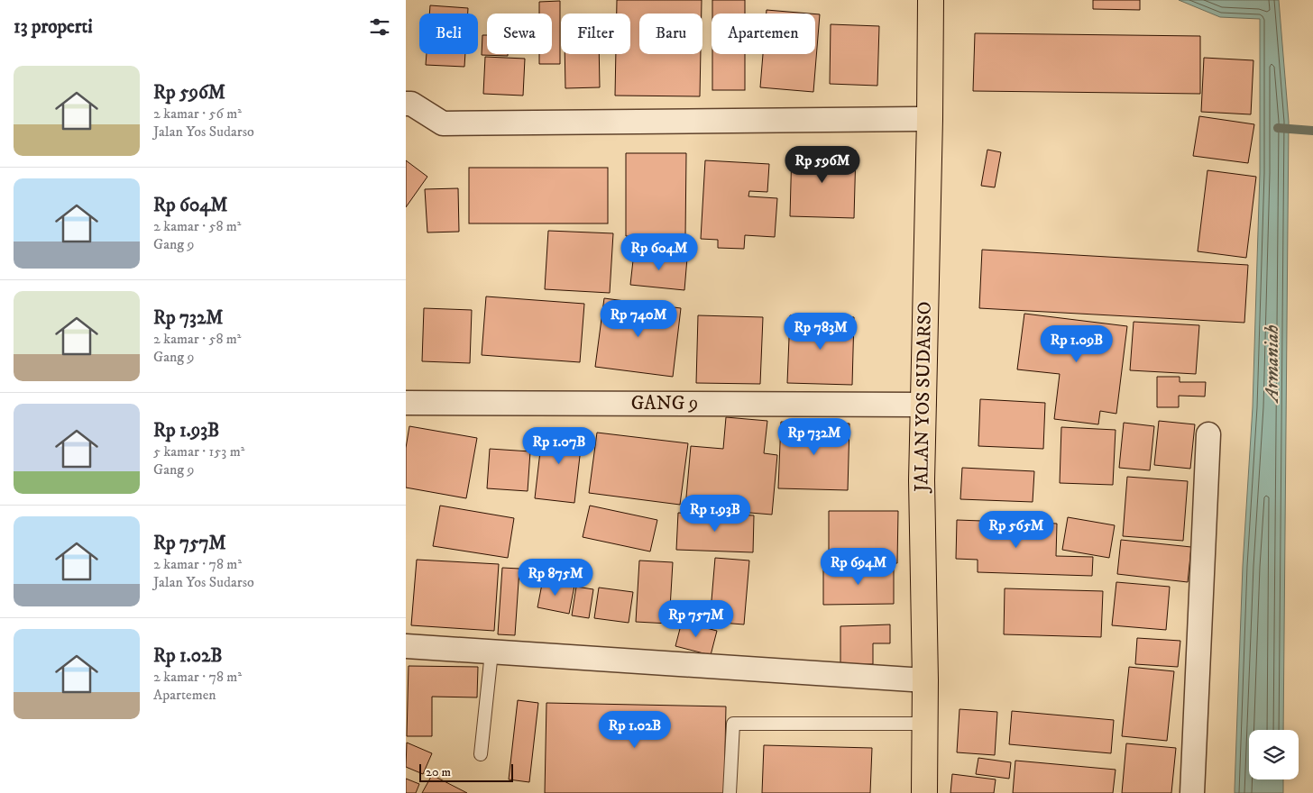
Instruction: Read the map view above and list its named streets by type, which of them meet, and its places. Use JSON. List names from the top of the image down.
{
  "streets": {
    "highway": ["JALAN YOS SUDARSO"],
    "street": ["GANG 9"]
  },
  "crossings": [
    ["JALAN YOS SUDARSO", "GANG 9"]
  ],
  "water": ["Armaniah"],
  "scale_bar": "20 m",
  "page": {
    "heading": "13 properti",
    "chip": [
      "Beli",
      "Sewa",
      "Filter",
      "Baru",
      "Apartemen"
    ],
    "list": [
      {
        "name": "Rp 596M",
        "note": "2 kamar · 56 m² · Jalan Yos Sudarso"
      },
      {
        "name": "Rp 604M",
        "note": "2 kamar · 58 m² · Gang 9"
      },
      {
        "name": "Rp 732M",
        "note": "2 kamar · 58 m² · Gang 9"
      },
      {
        "name": "Rp 1.93B",
        "note": "5 kamar · 153 m² · Gang 9"
      },
      {
        "name": "Rp 757M",
        "note": "2 kamar · 78 m² · Jalan Yos Sudarso"
      },
      {
        "name": "Rp 1.02B",
        "note": "2 kamar · 78 m² · Apartemen"
      }
    ],
    "price": [
      "Rp 596M",
      "Rp 604M",
      "Rp 740M",
      "Rp 783M",
      "Rp 1.09B",
      "Rp 732M",
      "Rp 1.07B",
      "Rp 1.93B",
      "Rp 565M",
      "Rp 694M",
      "Rp 875M",
      "Rp 757M",
      "Rp 1.02B"
    ],
    "scale": "20 m"
  }
}
